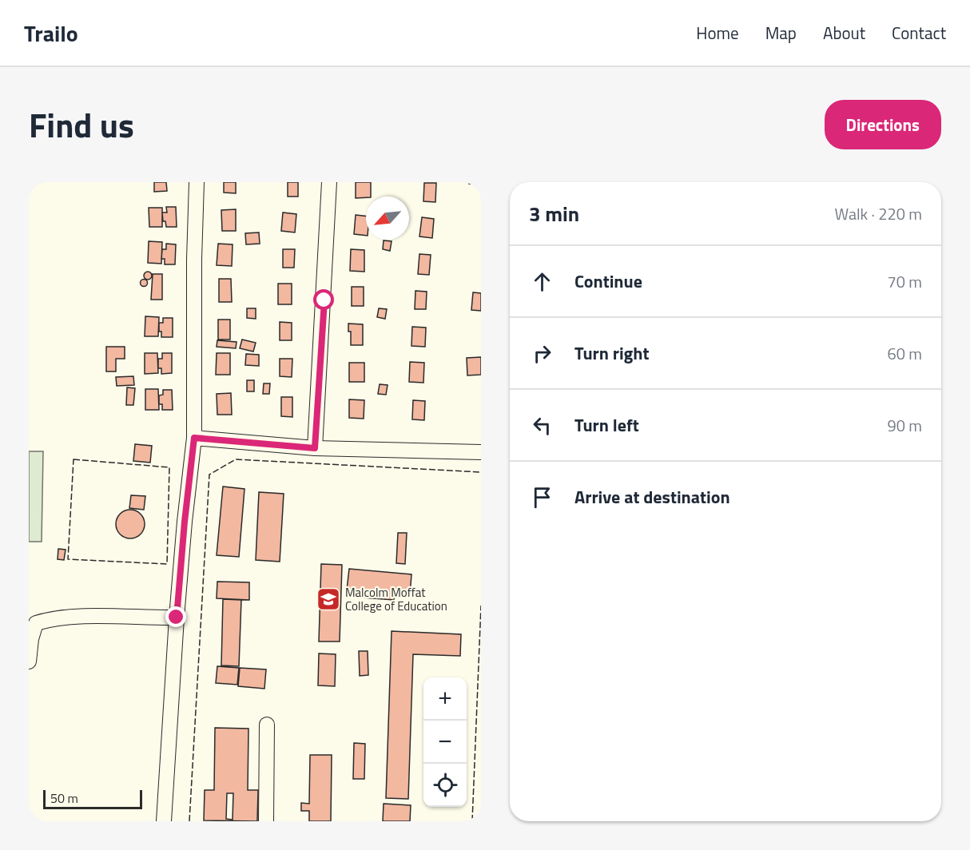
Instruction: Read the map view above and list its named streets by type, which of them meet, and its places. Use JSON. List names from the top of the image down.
{
  "places": {
    "school or university": ["Malcolm Moffat College of Education"]
  },
  "scale_bar": "50 m",
  "north": "bottom left",
  "page": {
    "header": "Trailo",
    "nav": [
      "Home",
      "Map",
      "About",
      "Contact"
    ],
    "title": "Find us",
    "buttons": "Directions",
    "heading": ["3 min", "Walk · 220 m"],
    "list": [
      ["Continue", "70 m"],
      ["Turn right", "60 m"],
      ["Turn left", "90 m"],
      "Arrive at destination"
    ],
    "map_buttons": ["+", "−"],
    "scale": "50 m"
  }
}
